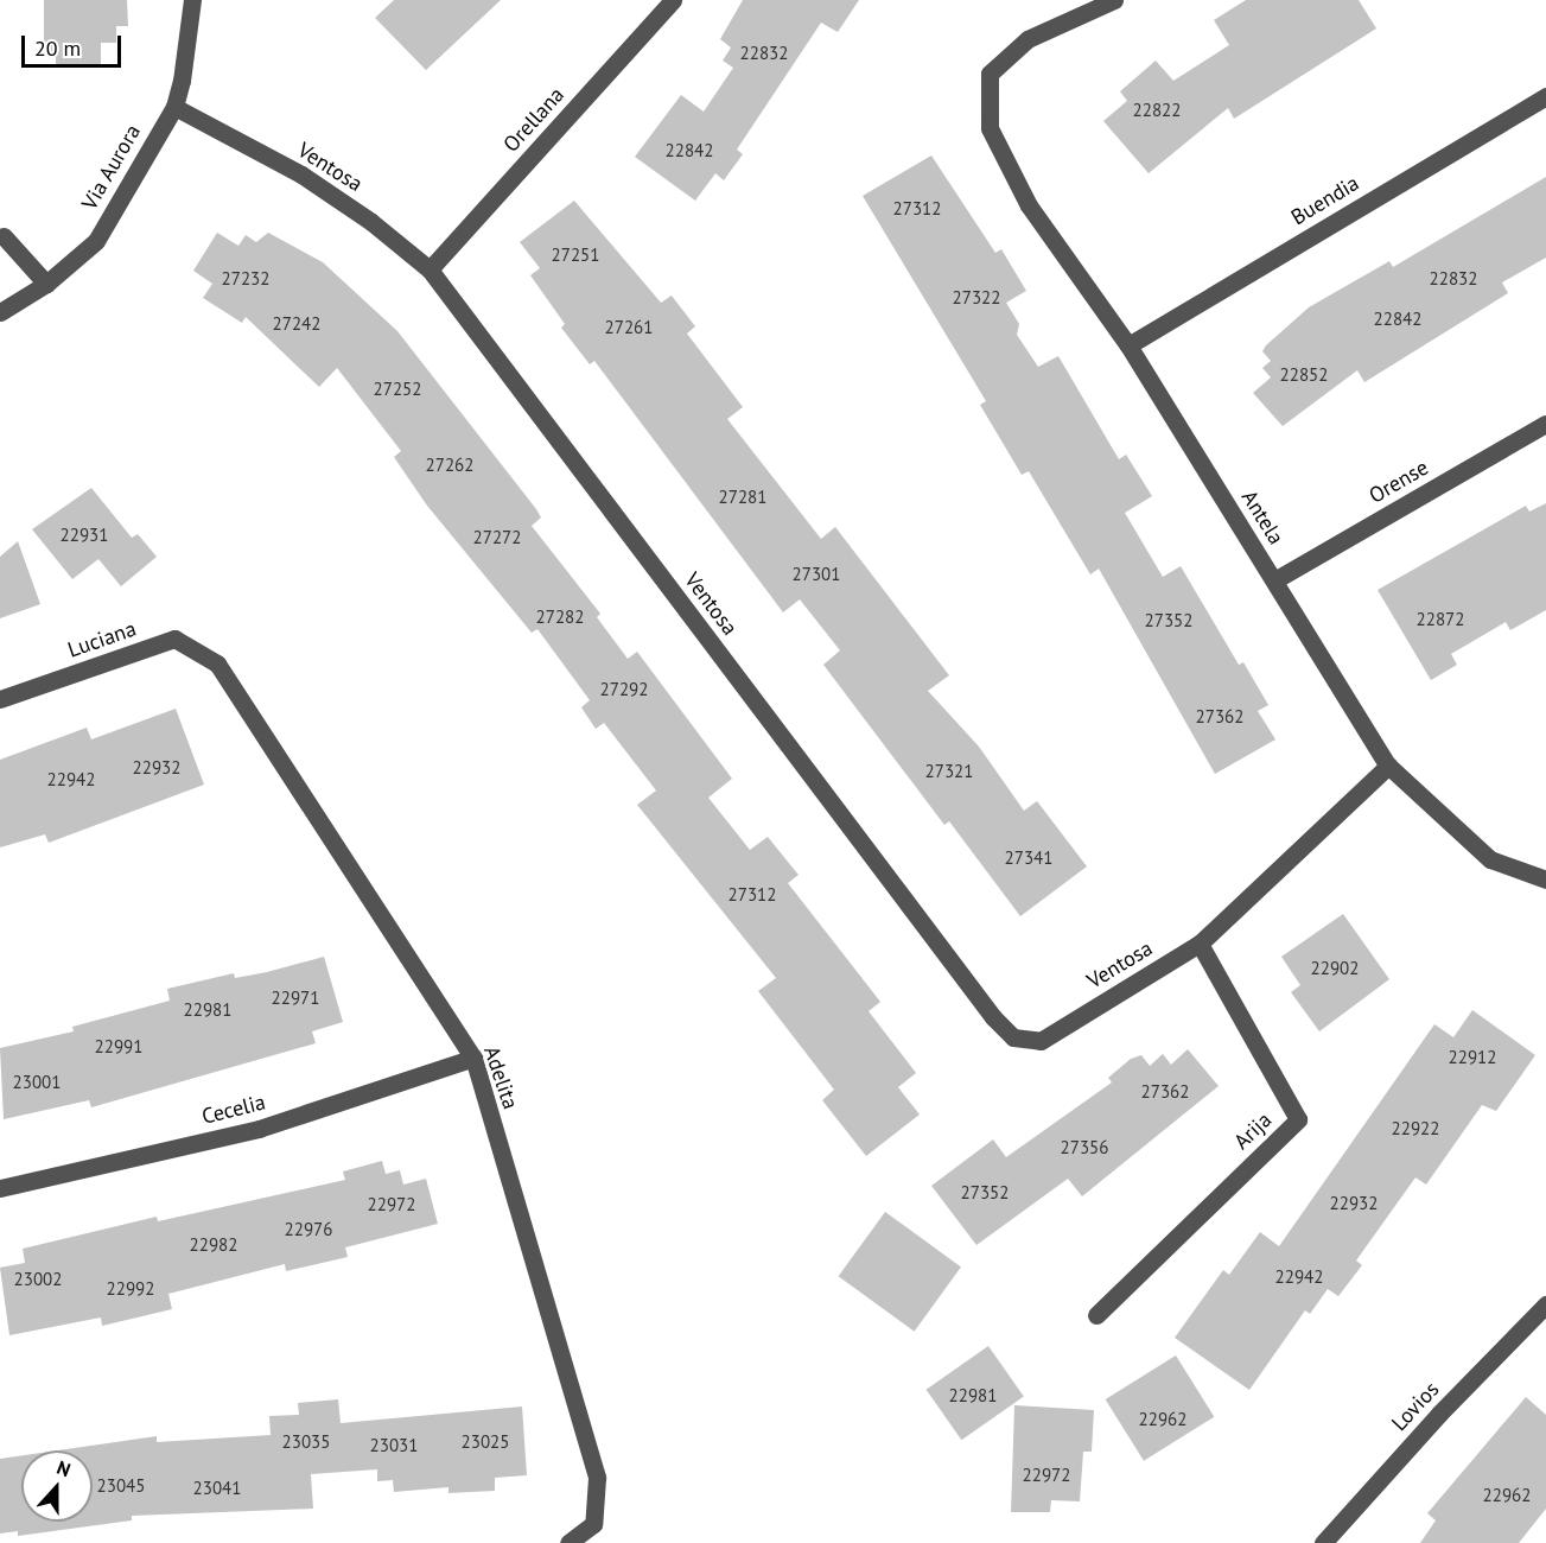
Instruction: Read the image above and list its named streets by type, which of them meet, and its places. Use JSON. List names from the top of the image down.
{
  "streets": {
    "street": [
      "Orellana",
      "Via Aurora",
      "Ventosa",
      "Buendia",
      "Orense",
      "Antela",
      "Luciana",
      "Adelita",
      "Cecelia",
      "Arija",
      "Lovios"
    ]
  },
  "crossings": [
    ["Orellana", "Ventosa"],
    ["Via Aurora", "Ventosa"],
    ["Ventosa", "Arija"],
    ["Buendia", "Antela"],
    ["Orense", "Antela"],
    ["Luciana", "Adelita"],
    ["Adelita", "Cecelia"]
  ],
  "house_numbers": [
    "22832",
    "22822",
    "22842",
    "27312",
    "27251",
    "27232",
    "22832",
    "27322",
    "22842",
    "27242",
    "27261",
    "22852",
    "27252",
    "27262",
    "27281",
    "22931",
    "27272",
    "27301",
    "27282",
    "22872",
    "27352",
    "27292",
    "27362",
    "22932",
    "27321",
    "22942",
    "27341",
    "27312",
    "22902",
    "22971",
    "22981",
    "22991",
    "22912",
    "23001",
    "27362",
    "22922",
    "27356",
    "27352",
    "22932",
    "22972",
    "22976",
    "22982",
    "22942",
    "23002",
    "22992",
    "22981",
    "22962",
    "23035",
    "23025",
    "23031",
    "22972",
    "23045",
    "23041",
    "22962"
  ],
  "scale_bar": "20 m",
  "north": "top"
}
